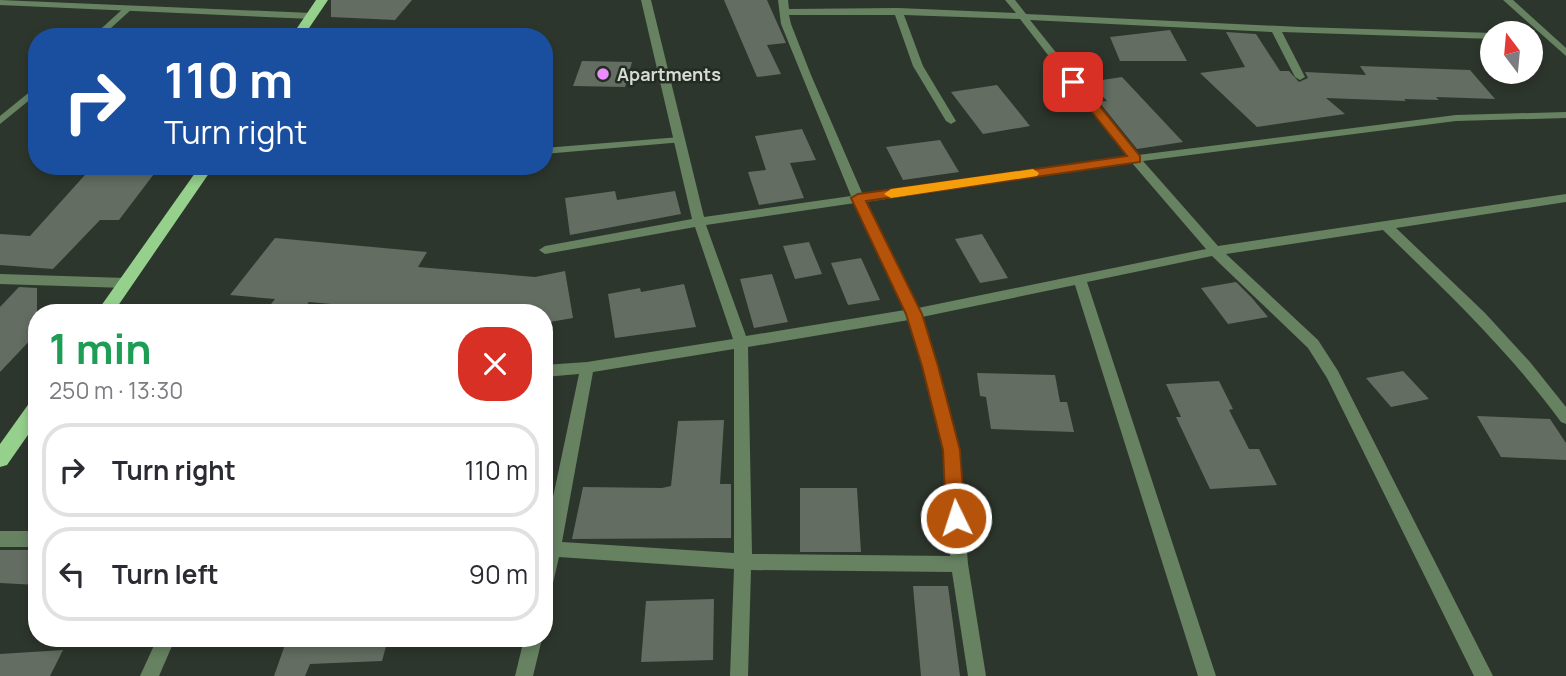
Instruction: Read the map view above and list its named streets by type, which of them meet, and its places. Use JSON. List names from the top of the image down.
{
  "places": ["Apartments"],
  "north": "top",
  "page": {
    "turn": ["110 m", "Turn right"],
    "heading": ["1 min", "250 m · 13:30"],
    "list": [
      {
        "name": "Turn right",
        "value": "110 m"
      },
      {
        "name": "Turn left",
        "value": "90 m"
      }
    ]
  }
}
